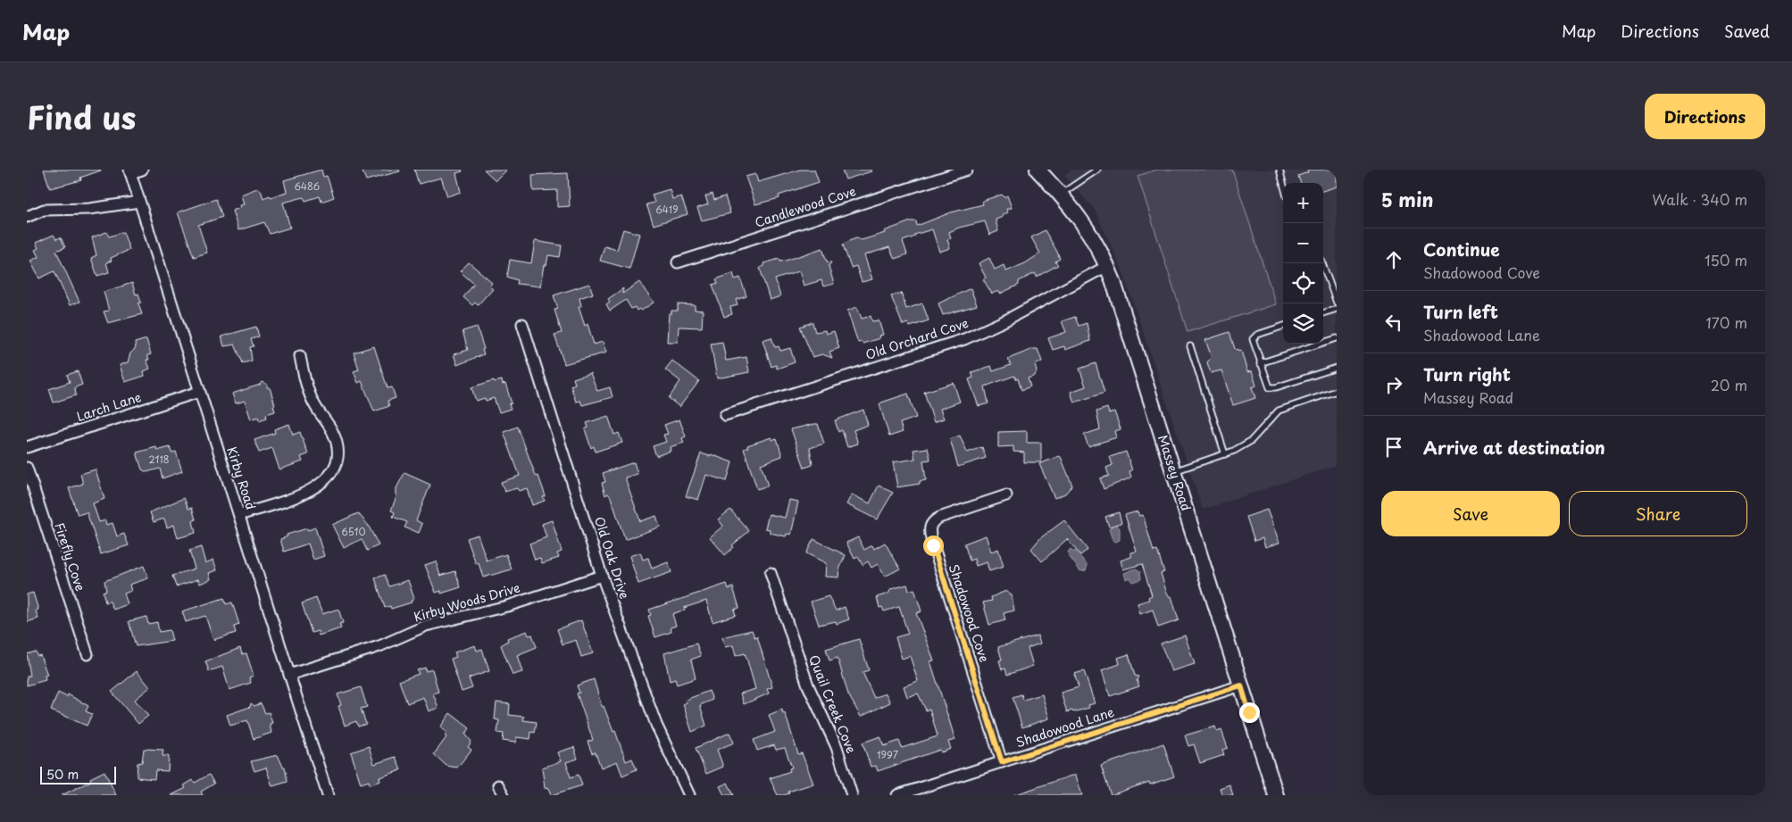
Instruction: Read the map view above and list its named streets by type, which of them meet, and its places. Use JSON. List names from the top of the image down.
{
  "streets": {
    "street": [
      "Candlewood Cove",
      "Old Orchard Cove",
      "Larch Lane",
      "Massey Road",
      "Kirby Road",
      "Firefly Cove",
      "Old Oak Drive",
      "Kirby Woods Drive",
      "Shadowood Cove",
      "Quail Creek Cove",
      "Shadowood Lane"
    ]
  },
  "crossings": [
    ["Old Orchard Cove", "Massey Road"],
    ["Larch Lane", "Kirby Road"],
    ["Massey Road", "Shadowood Lane"],
    ["Kirby Road", "Kirby Woods Drive"],
    ["Old Oak Drive", "Kirby Woods Drive"],
    ["Shadowood Cove", "Shadowood Lane"]
  ],
  "house_numbers": [
    "6486",
    "6419",
    "2118",
    "6510",
    "1997"
  ],
  "scale_bar": "50 m",
  "page": {
    "header": "Map",
    "nav": ["Map", "Directions", "Saved"],
    "title": "Find us",
    "buttons": [
      "Directions",
      ["Save", "Share"]
    ],
    "heading": ["5 min", "Walk · 340 m"],
    "map_buttons": ["+", "−"],
    "list": [
      ["Continue", "Shadowood Cove", "150 m"],
      ["Turn left", "Shadowood Lane", "170 m"],
      ["Turn right", "Massey Road", "20 m"],
      "Arrive at destination"
    ],
    "scale": "50 m"
  }
}
